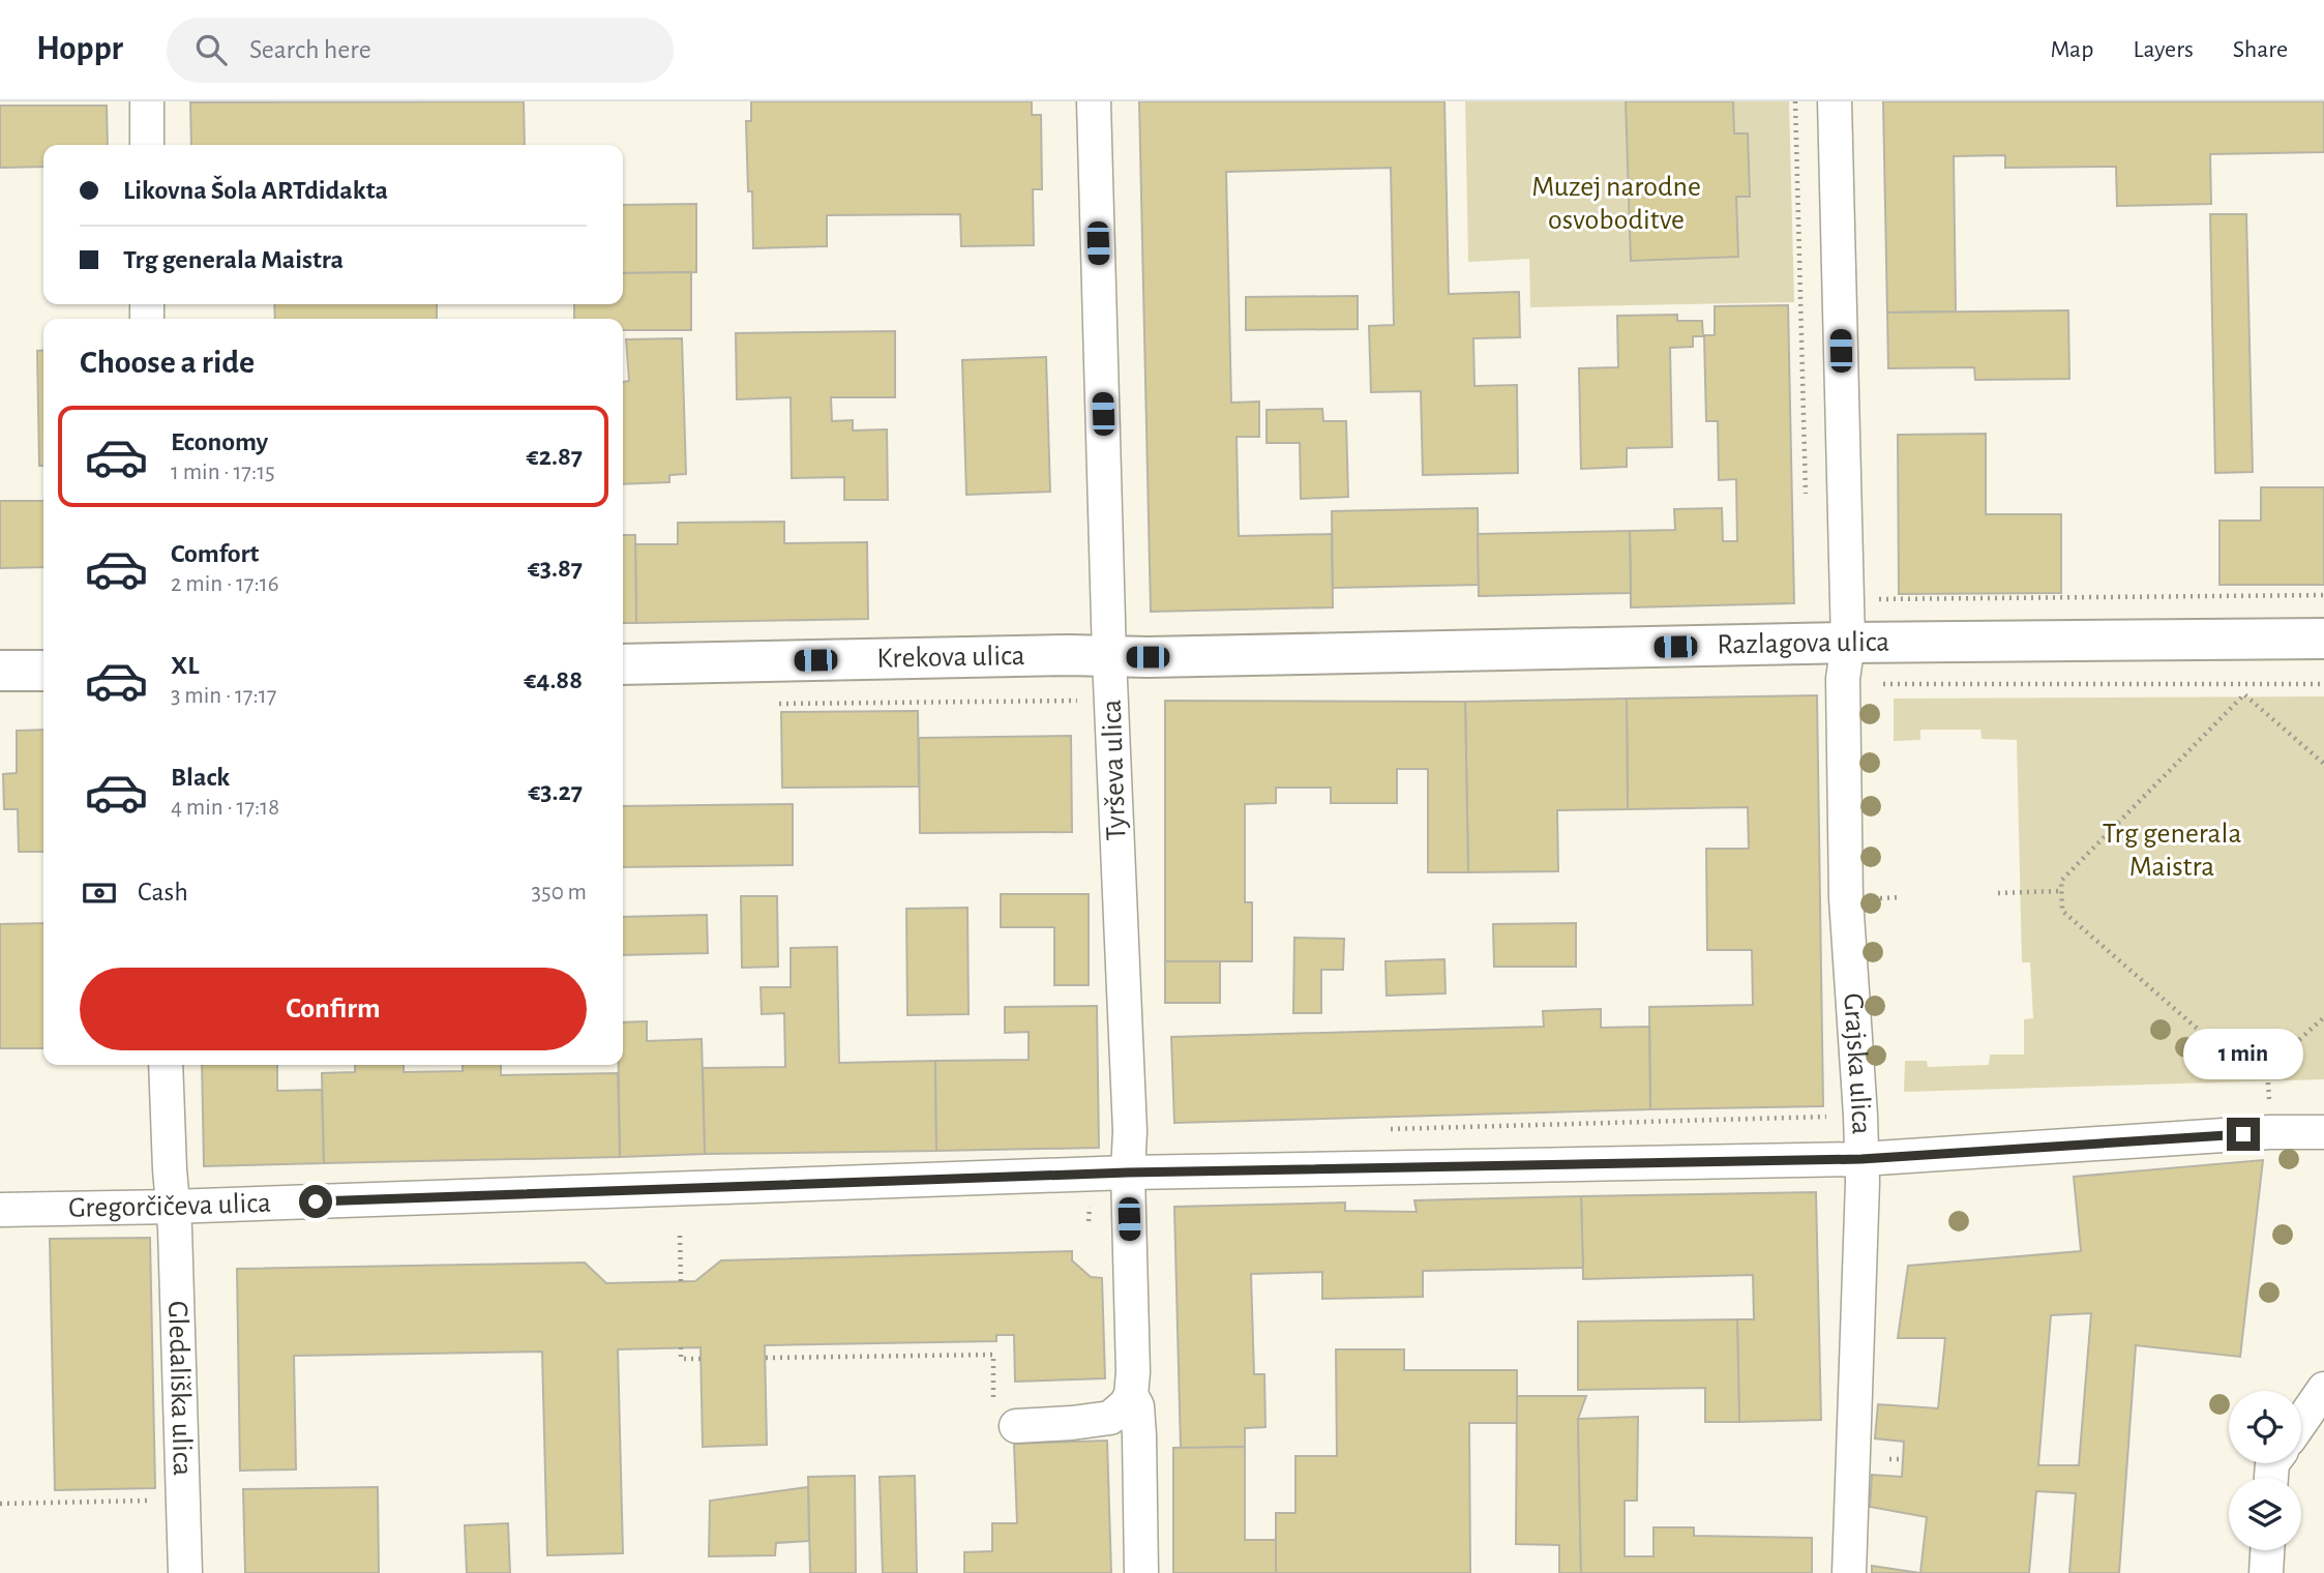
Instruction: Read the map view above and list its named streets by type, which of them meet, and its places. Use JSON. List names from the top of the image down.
{
  "streets": {
    "street": [
      "Razlagova ulica",
      "Krekova ulica",
      "Tyrševa ulica",
      "Grajska ulica",
      "Gregorčičeva ulica",
      "Gledališka ulica"
    ]
  },
  "crossings": [
    ["Razlagova ulica", "Krekova ulica"],
    ["Razlagova ulica", "Tyrševa ulica"],
    ["Razlagova ulica", "Grajska ulica"],
    ["Krekova ulica", "Tyrševa ulica"],
    ["Tyrševa ulica", "Gregorčičeva ulica"],
    ["Grajska ulica", "Gregorčičeva ulica"],
    ["Gregorčičeva ulica", "Gledališka ulica"]
  ],
  "parks": ["Muzej narodne osvoboditve", "Trg generala Maistra"],
  "page": {
    "header": "Hoppr",
    "search": "Search here",
    "nav": ["Map", "Layers", "Share"],
    "banner": ["Likovna Šola ARTdidakta", "Trg generala Maistra"],
    "heading": "Choose a ride",
    "list": [
      {
        "name": "Economy",
        "note": "1 min · 17:15",
        "value": "€2.87"
      },
      {
        "name": "Comfort",
        "note": "2 min · 17:16",
        "value": "€3.87"
      },
      {
        "name": "XL",
        "note": "3 min · 17:17",
        "value": "€4.88"
      },
      {
        "name": "Black",
        "note": "4 min · 17:18",
        "value": "€3.27"
      }
    ],
    "pay": ["Cash", "350 m"],
    "buttons": "Confirm",
    "bubble": "1 min"
  }
}
